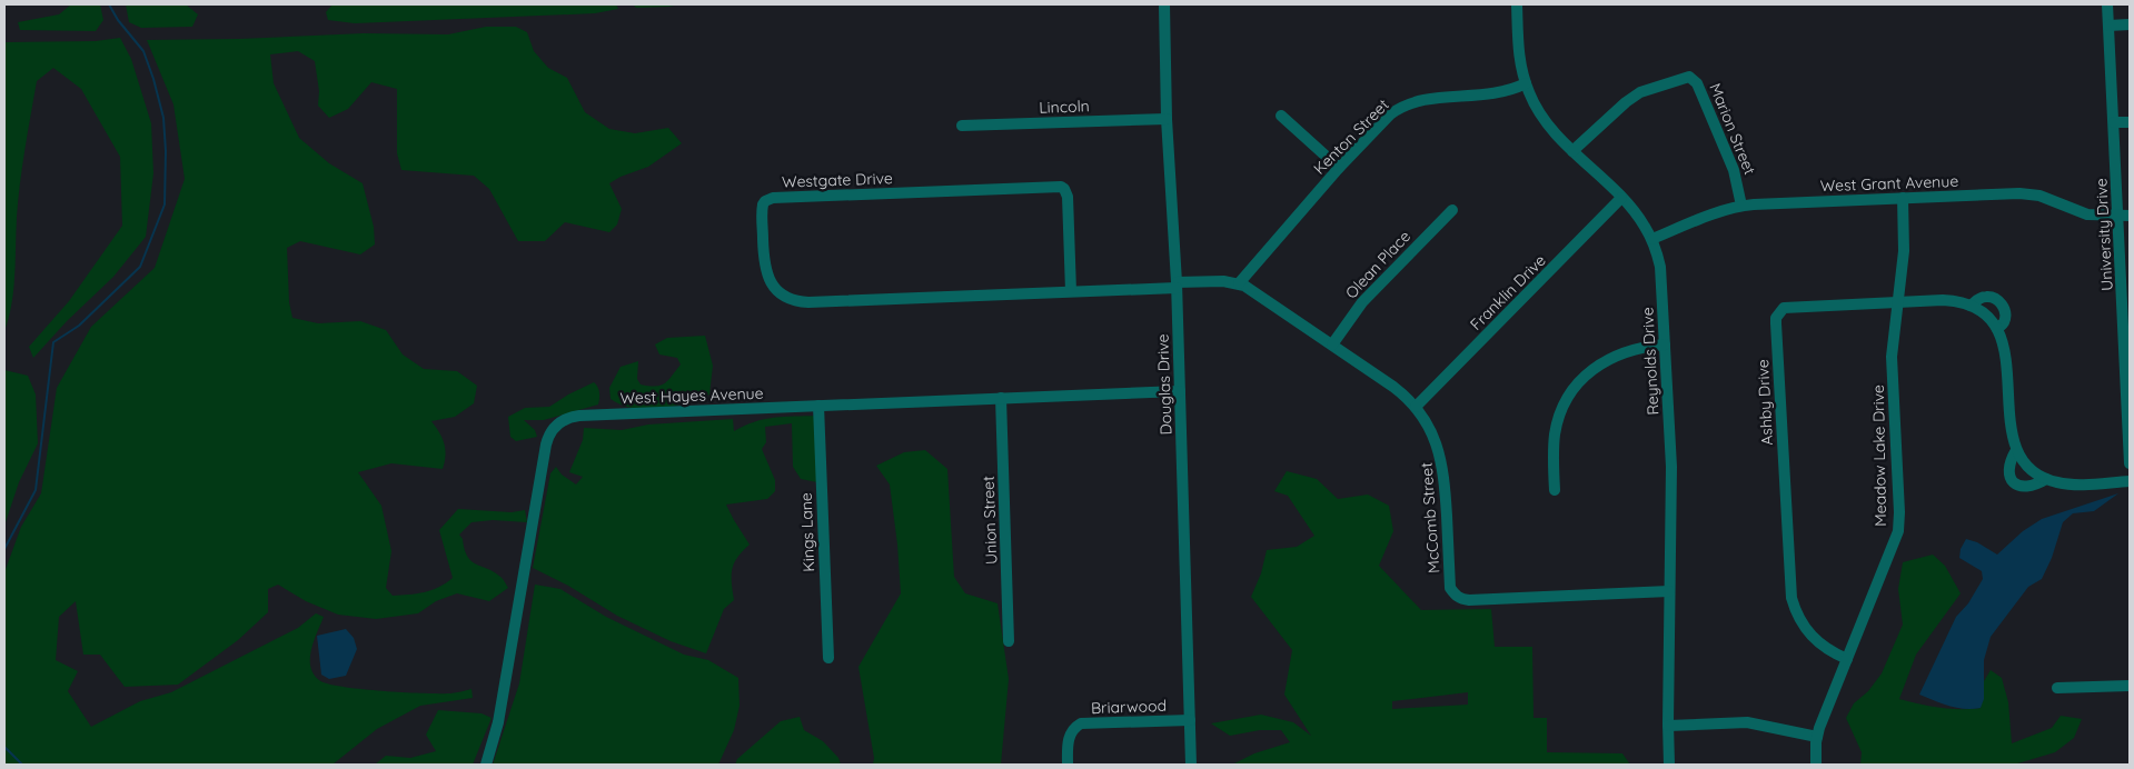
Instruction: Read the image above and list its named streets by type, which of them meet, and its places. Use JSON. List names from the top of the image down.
{
  "streets": {
    "street": [
      "Lincoln",
      "Marion Street",
      "Kenton Street",
      "Westgate Drive",
      "West Grant Avenue",
      "University Drive",
      "Olean Place",
      "Franklin Drive",
      "Reynolds Drive",
      "Douglas Drive",
      "West Hayes Avenue",
      "Ashby Drive",
      "Meadow Lake Drive",
      "McComb Street",
      "Union Street",
      "Kings Lane",
      "Briarwood"
    ]
  },
  "crossings": [
    ["Lincoln", "Douglas Drive"],
    ["Marion Street", "West Grant Avenue"],
    ["Marion Street", "Reynolds Drive"],
    ["Kenton Street", "Reynolds Drive"],
    ["Kenton Street", "McComb Street"],
    ["Westgate Drive", "Douglas Drive"],
    ["Westgate Drive", "McComb Street"],
    ["West Grant Avenue", "University Drive"],
    ["West Grant Avenue", "Reynolds Drive"],
    ["West Grant Avenue", "Meadow Lake Drive"],
    ["Olean Place", "McComb Street"],
    ["Franklin Drive", "Reynolds Drive"],
    ["Franklin Drive", "McComb Street"],
    ["Reynolds Drive", "McComb Street"],
    ["Douglas Drive", "West Hayes Avenue"],
    ["Douglas Drive", "McComb Street"],
    ["Douglas Drive", "Briarwood"],
    ["West Hayes Avenue", "Union Street"],
    ["West Hayes Avenue", "Kings Lane"],
    ["Ashby Drive", "Meadow Lake Drive"]
  ]
}
